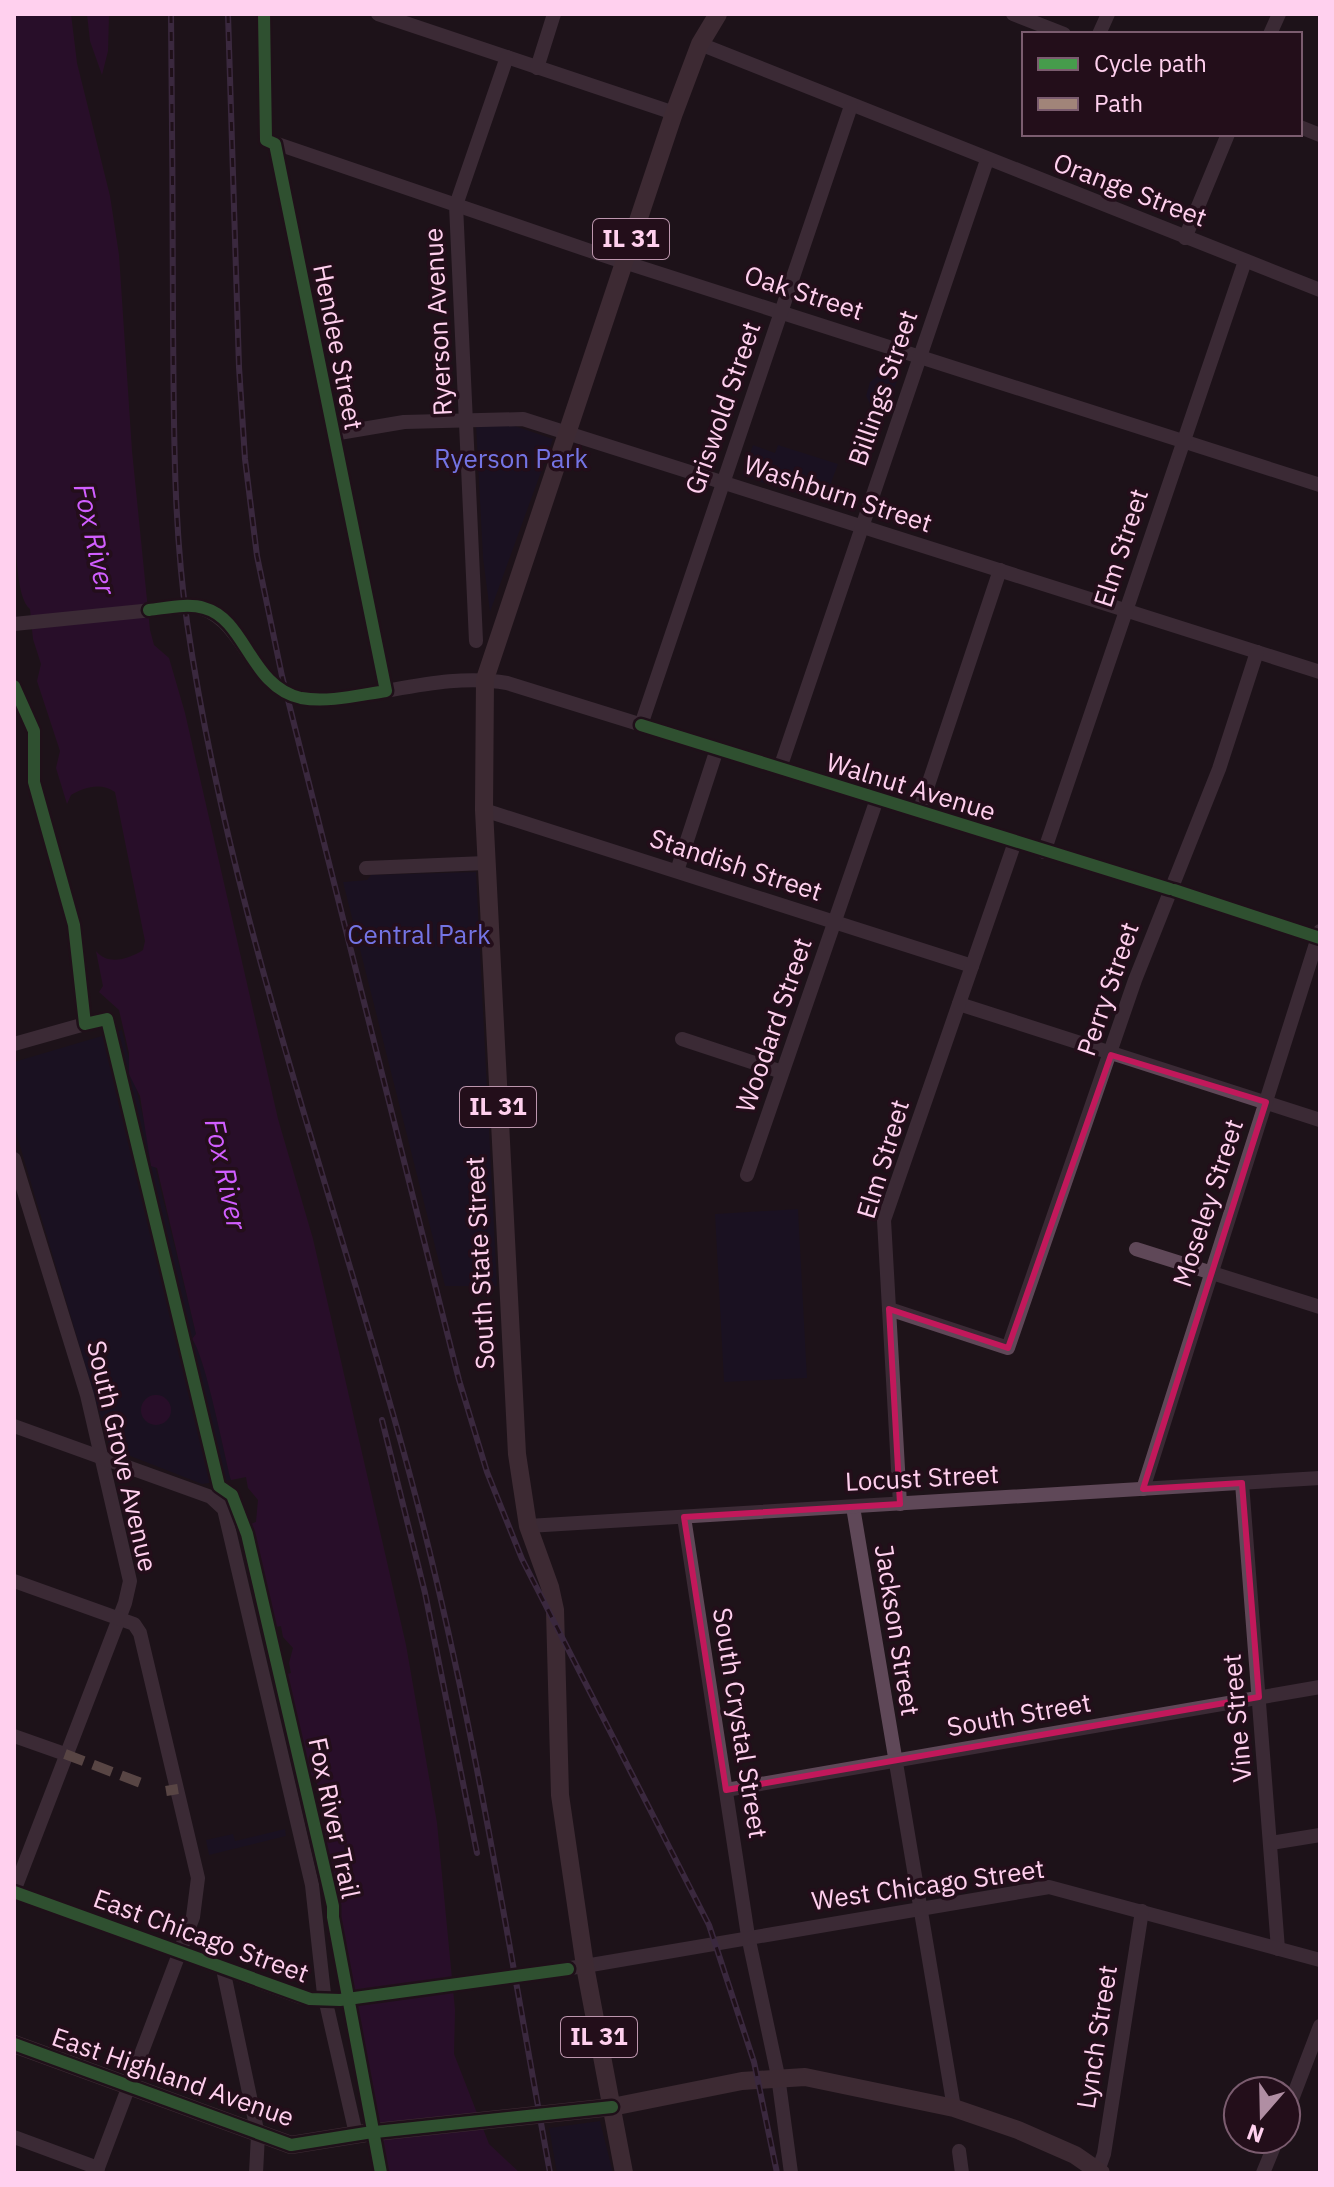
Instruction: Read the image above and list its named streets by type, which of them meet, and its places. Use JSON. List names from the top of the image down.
{
  "streets": {
    "main road": ["IL 31", "South State Street", "East Highland Avenue"],
    "street": [
      "Orange Street",
      "Oak Street",
      "Ryerson Avenue",
      "Hendee Street",
      "Billings Street",
      "Griswold Street",
      "Washburn Street",
      "Elm Street",
      "Walnut Avenue",
      "Standish Street",
      "Perry Street",
      "Woodard Street",
      "Moseley Street",
      "South Grove Avenue",
      "Locust Street",
      "Jackson Street",
      "South Street",
      "Vine Street",
      "South Crystal Street",
      "West Chicago Street",
      "East Chicago Street",
      "Lynch Street"
    ],
    "cycle path": ["Fox River Trail"]
  },
  "crossings": [
    ["Orange Street", "Billings Street"],
    ["Orange Street", "Griswold Street"],
    ["Orange Street", "Elm Street"],
    ["Orange Street", "South State Street"],
    ["IL 31", "South State Street"],
    ["IL 31", "West Chicago Street"],
    ["IL 31", "East Chicago Street"],
    ["IL 31", "East Highland Avenue"],
    ["Oak Street", "Ryerson Avenue"],
    ["Oak Street", "Hendee Street"],
    ["Oak Street", "Billings Street"],
    ["Oak Street", "Griswold Street"],
    ["Oak Street", "Elm Street"],
    ["Oak Street", "South State Street"],
    ["Ryerson Avenue", "Washburn Street"],
    ["Hendee Street", "Washburn Street"],
    ["Billings Street", "Washburn Street"],
    ["Billings Street", "Walnut Avenue"],
    ["Griswold Street", "Washburn Street"],
    ["Griswold Street", "Walnut Avenue"],
    ["Washburn Street", "Elm Street"],
    ["Washburn Street", "Perry Street"],
    ["Washburn Street", "South State Street"],
    ["Elm Street", "Walnut Avenue"],
    ["Elm Street", "Standish Street"],
    ["Elm Street", "Perry Street"],
    ["Elm Street", "Locust Street"],
    ["Walnut Avenue", "Perry Street"],
    ["Walnut Avenue", "Woodard Street"],
    ["Walnut Avenue", "Moseley Street"],
    ["Walnut Avenue", "South State Street"],
    ["Standish Street", "Woodard Street"],
    ["Standish Street", "South State Street"],
    ["Moseley Street", "Locust Street"],
    ["South State Street", "Locust Street"],
    ["South State Street", "West Chicago Street"],
    ["South State Street", "East Chicago Street"],
    ["South Grove Avenue", "East Chicago Street"],
    ["Locust Street", "Jackson Street"],
    ["Locust Street", "Vine Street"],
    ["Locust Street", "South Crystal Street"],
    ["Jackson Street", "South Street"],
    ["Jackson Street", "West Chicago Street"],
    ["Jackson Street", "East Highland Avenue"],
    ["South Street", "Vine Street"],
    ["South Street", "South Crystal Street"],
    ["Vine Street", "West Chicago Street"],
    ["South Crystal Street", "West Chicago Street"],
    ["South Crystal Street", "East Highland Avenue"],
    ["West Chicago Street", "East Chicago Street"],
    ["West Chicago Street", "Lynch Street"],
    ["Lynch Street", "East Highland Avenue"]
  ],
  "water": ["Fox River"],
  "parks": ["Ryerson Park", "Central Park"],
  "legend": ["Cycle path", "Path"],
  "north": "bottom"
}
